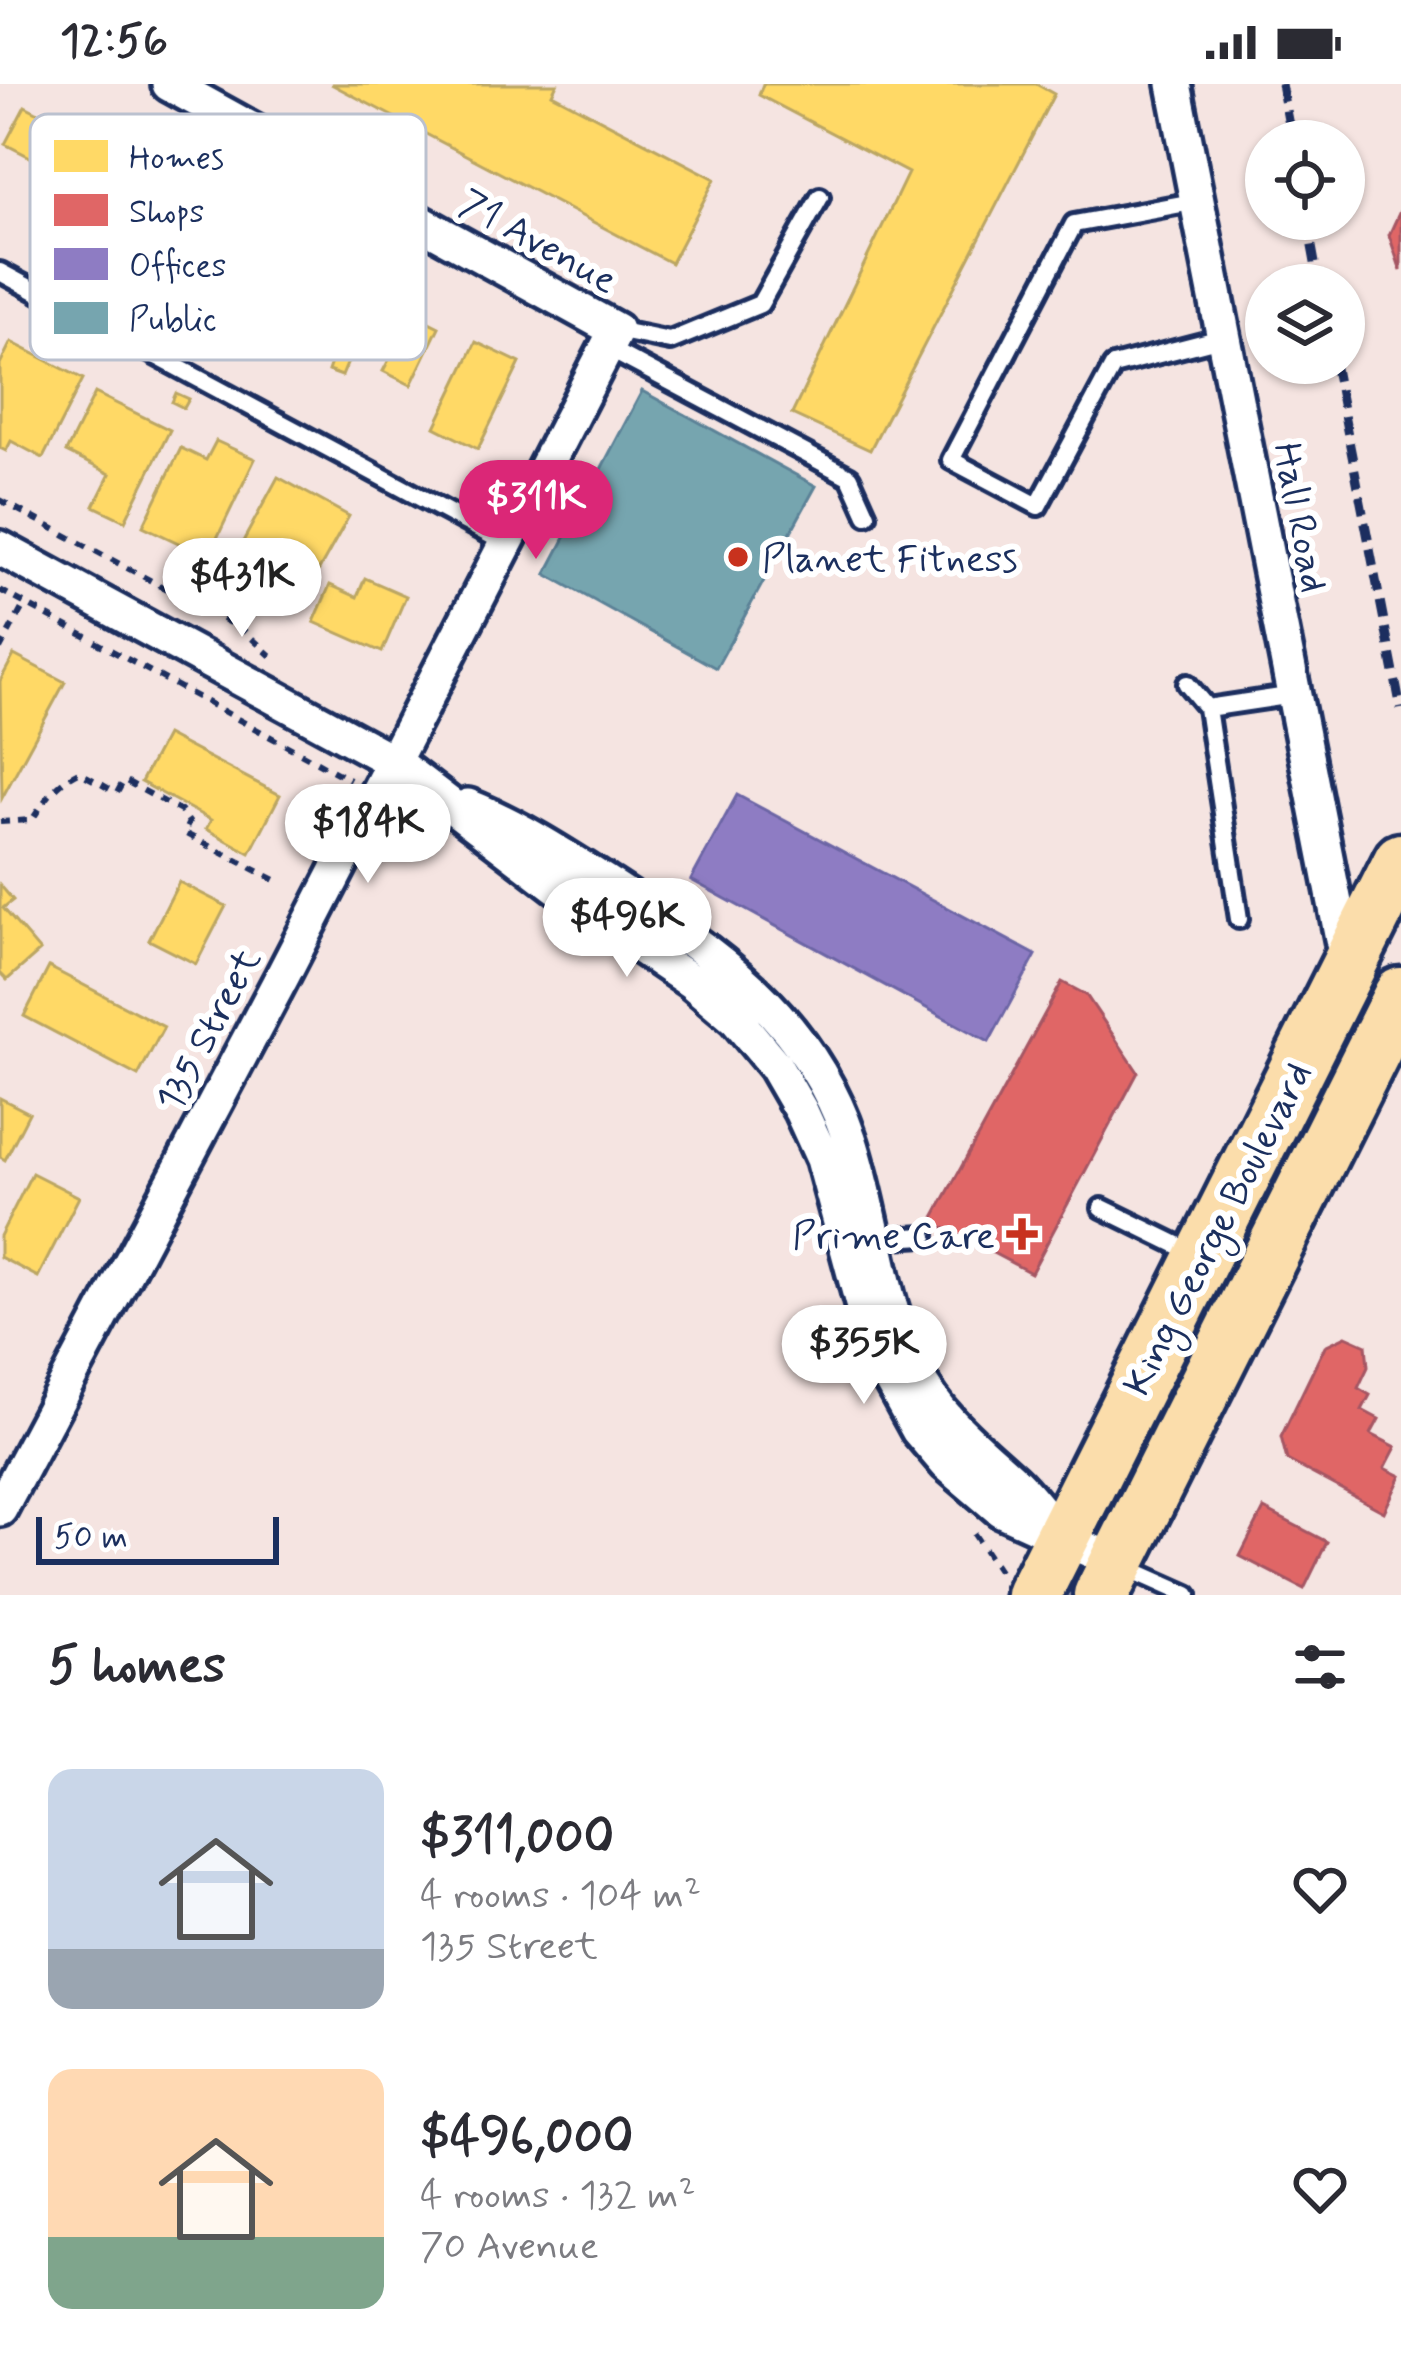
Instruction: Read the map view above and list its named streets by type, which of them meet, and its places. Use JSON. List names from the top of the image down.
{
  "streets": {
    "main road": ["King George Boulevard"],
    "street": ["71 Avenue", "Hall Road", "135 Street"]
  },
  "crossings": [
    ["71 Avenue", "135 Street"],
    ["Hall Road", "King George Boulevard"]
  ],
  "places": {
    "other": ["Planet Fitness"],
    "health": ["Prime Care"]
  },
  "legend": [
    "Homes",
    "Shops",
    "Offices",
    "Public"
  ],
  "scale_bar": "50 m",
  "page": {
    "status": "12:56",
    "price": [
      "$311K",
      "$431K",
      "$184K",
      "$496K",
      "$355K"
    ],
    "scale": "50 m",
    "heading": "5 homes",
    "list": [
      {
        "name": "$311,000",
        "note": "4 rooms · 104 m² · 135 Street"
      },
      {
        "name": "$496,000",
        "note": "4 rooms · 132 m² · 70 Avenue"
      }
    ]
  }
}
